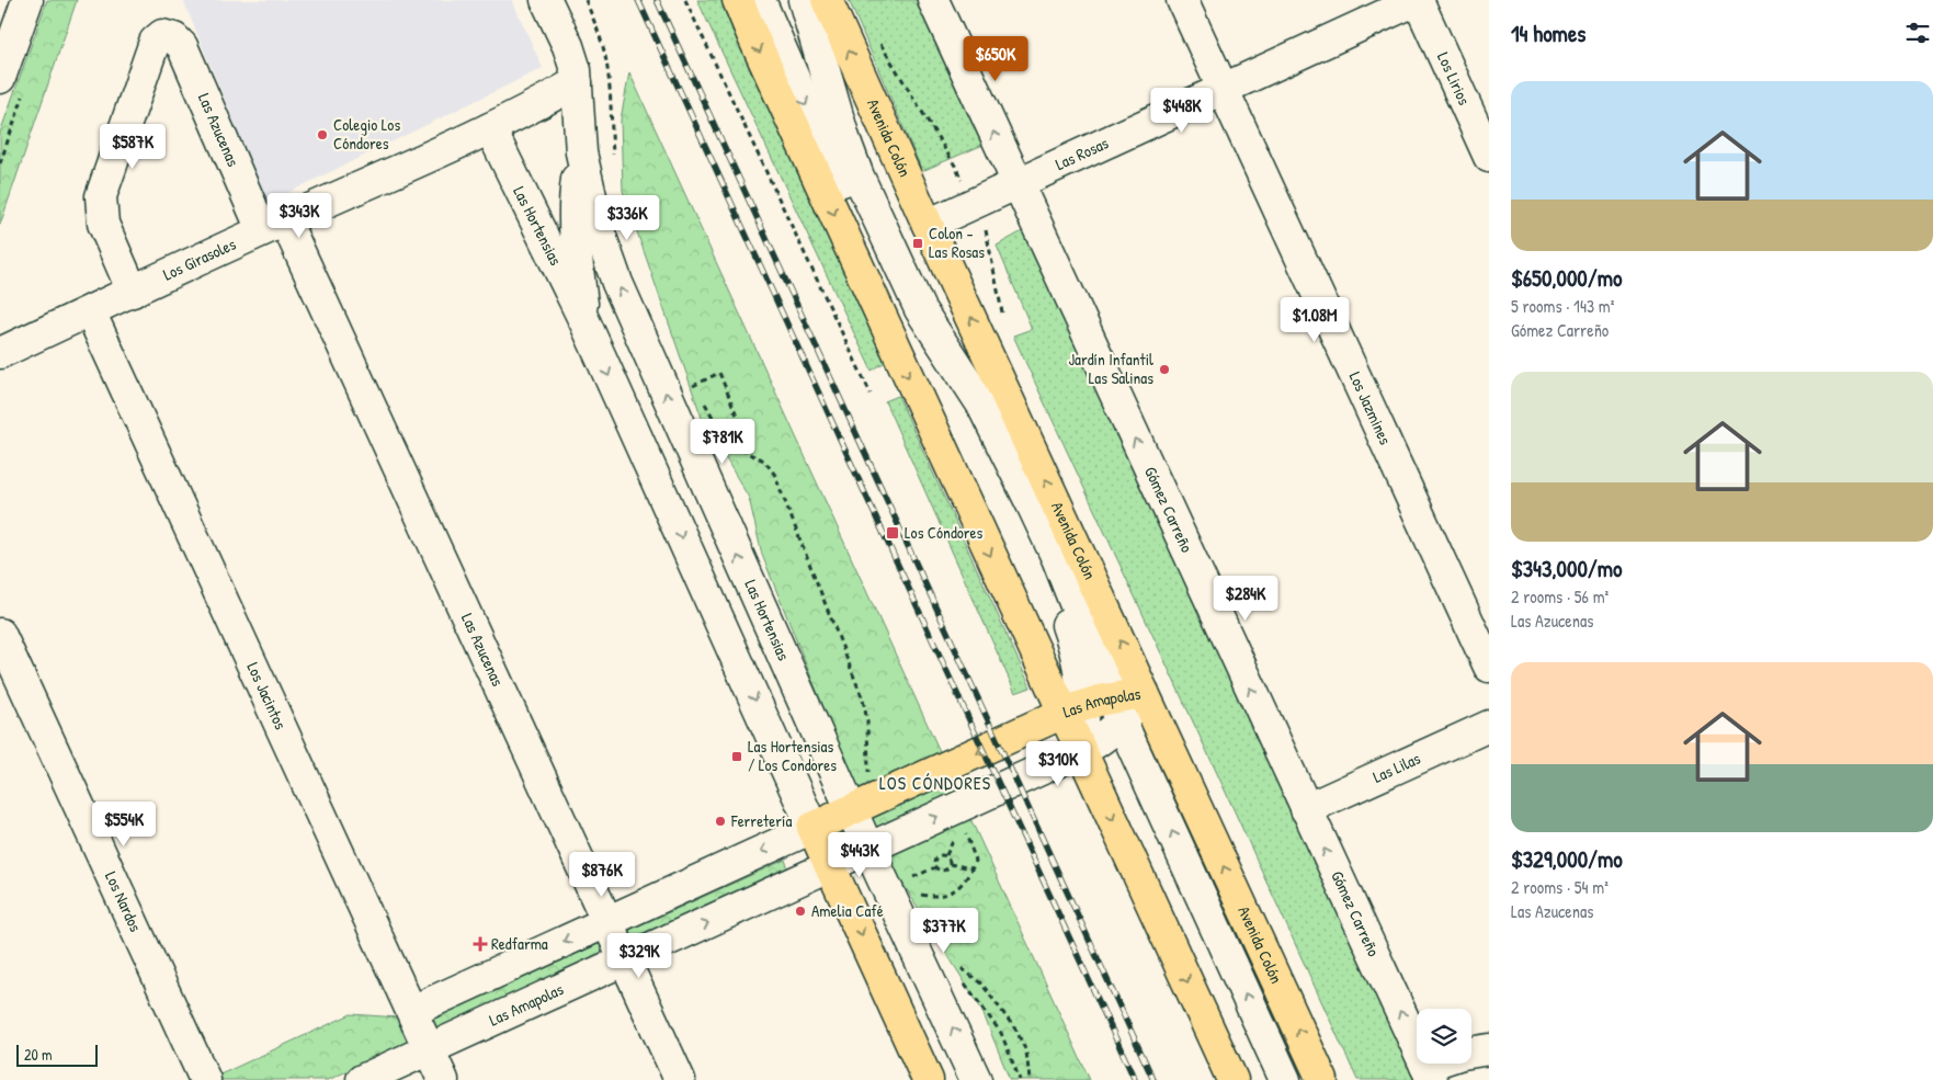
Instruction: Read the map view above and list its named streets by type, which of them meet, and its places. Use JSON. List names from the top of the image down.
{
  "streets": {
    "main road": ["Avenida Colón", "Las Hortensias", "Las Amapolas"],
    "street": [
      "Los Lirios",
      "Las Azucenas",
      "Las Rosas",
      "Los Girasoles",
      "Los Jazmines",
      "Gómez Carreño",
      "Los Jacintos",
      "Las Lilas",
      "Los Nardos"
    ]
  },
  "crossings": [
    ["Los Lirios", "Las Rosas"],
    ["Las Azucenas", "Los Girasoles"],
    ["Las Azucenas", "Las Amapolas"],
    ["Avenida Colón", "Las Rosas"],
    ["Avenida Colón", "Las Amapolas"],
    ["Las Rosas", "Los Jazmines"],
    ["Las Rosas", "Gómez Carreño"],
    ["Las Hortensias", "Los Girasoles"],
    ["Las Hortensias", "Las Amapolas"],
    ["Los Girasoles", "Los Jacintos"],
    ["Gómez Carreño", "Las Lilas"],
    ["Los Jacintos", "Las Amapolas"]
  ],
  "districts": ["LOS CÓNDORES"],
  "places": {
    "other": [
      "Colegio Los Cóndores",
      "Jardín Infantil Las Salinas",
      "Ferretería",
      "Amelia Café"
    ],
    "transit": ["Colon - Las Rosas", "Los Cóndores", "Las Hortensias / Los Condores"],
    "health": ["Redfarma"]
  },
  "scale_bar": "20 m",
  "page": {
    "heading": "14 homes",
    "price": [
      "$650K",
      "$448K",
      "$587K",
      "$343K",
      "$336K",
      "$1.08M",
      "$781K",
      "$284K",
      "$310K",
      "$554K",
      "$443K",
      "$876K",
      "$377K",
      "$329K"
    ],
    "list": [
      {
        "name": "$650,000/mo",
        "note": "5 rooms · 143 m² · Gómez Carreño"
      },
      {
        "name": "$343,000/mo",
        "note": "2 rooms · 56 m² · Las Azucenas"
      },
      {
        "name": "$329,000/mo",
        "note": "2 rooms · 54 m² · Las Azucenas"
      }
    ],
    "scale": "20 m"
  }
}
